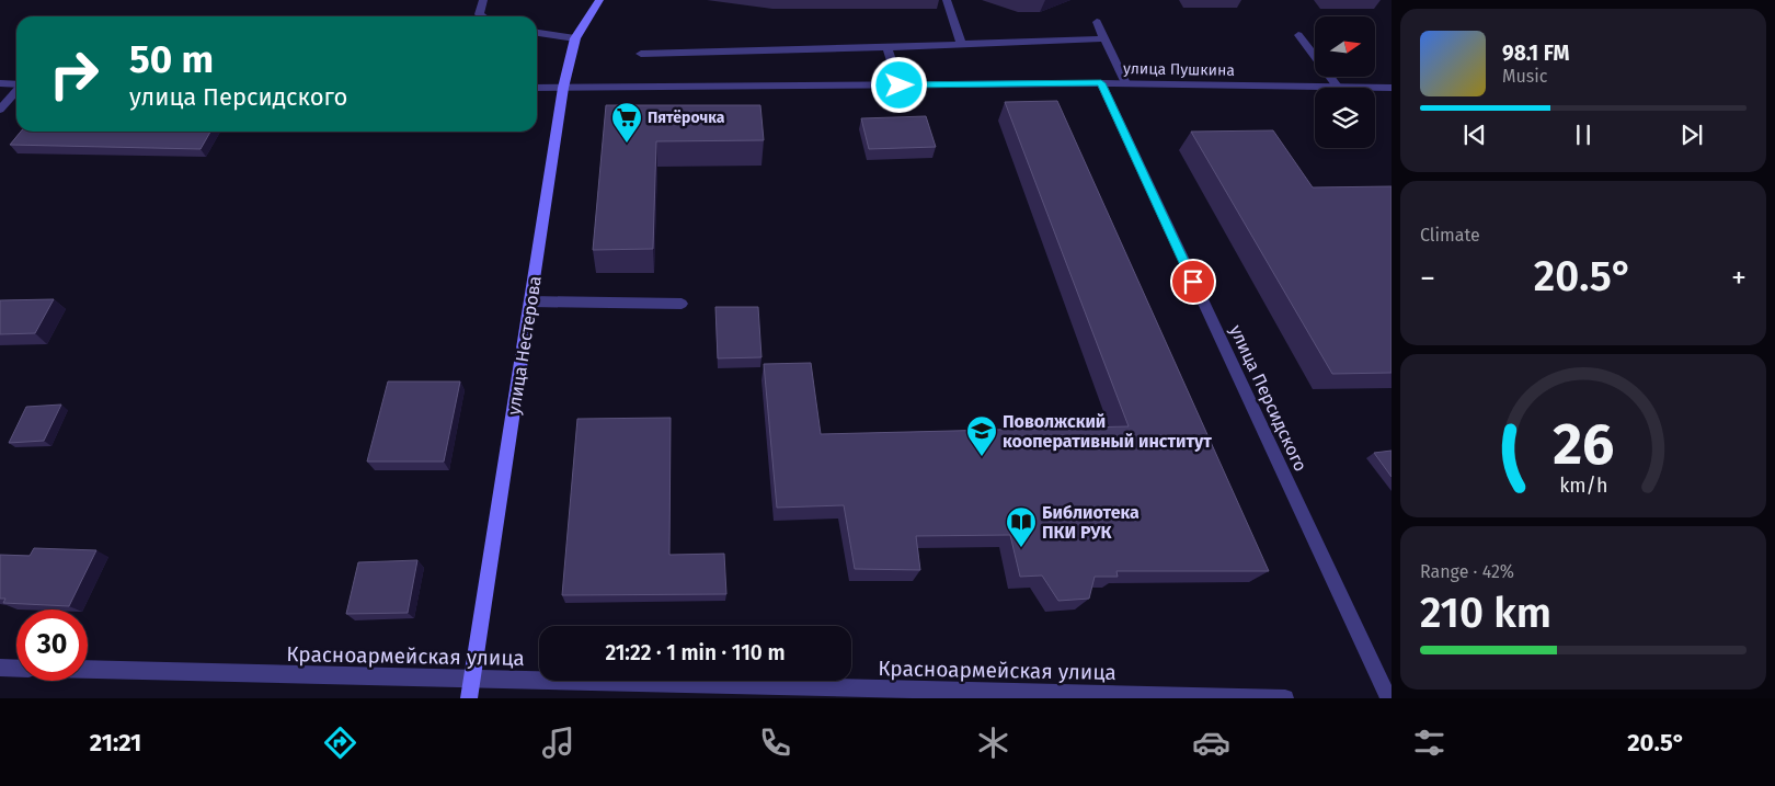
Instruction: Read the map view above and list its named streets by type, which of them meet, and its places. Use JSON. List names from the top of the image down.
{
  "streets": {
    "main road": ["улица Нестерова"],
    "street": ["улица Пушкина", "улица Персидского", "Красноармейская улица"]
  },
  "crossings": [
    ["улица Пушкина", "улица Нестерова"],
    ["улица Пушкина", "улица Персидского"],
    ["улица Нестерова", "Красноармейская улица"]
  ],
  "places": {
    "supermarket": ["Пятёрочка"],
    "school or university": ["Поволжский кооперативный институт"],
    "library": ["Библиотека ПКИ РУК"]
  },
  "north": "right",
  "page": {
    "turn": ["50 m", "улица Персидского"],
    "song": ["98.1 FM", "Music"],
    "tile": [
      "Climate",
      ["Range · 42%", "210 km"]
    ],
    "heat": ["−", "20.5°", "+"],
    "limit": "30",
    "trip": "21:22 · 1 min · 110 m",
    "tabs": ["21:21", "20.5°"],
    "gauge": ["26", "km/h"]
  }
}
